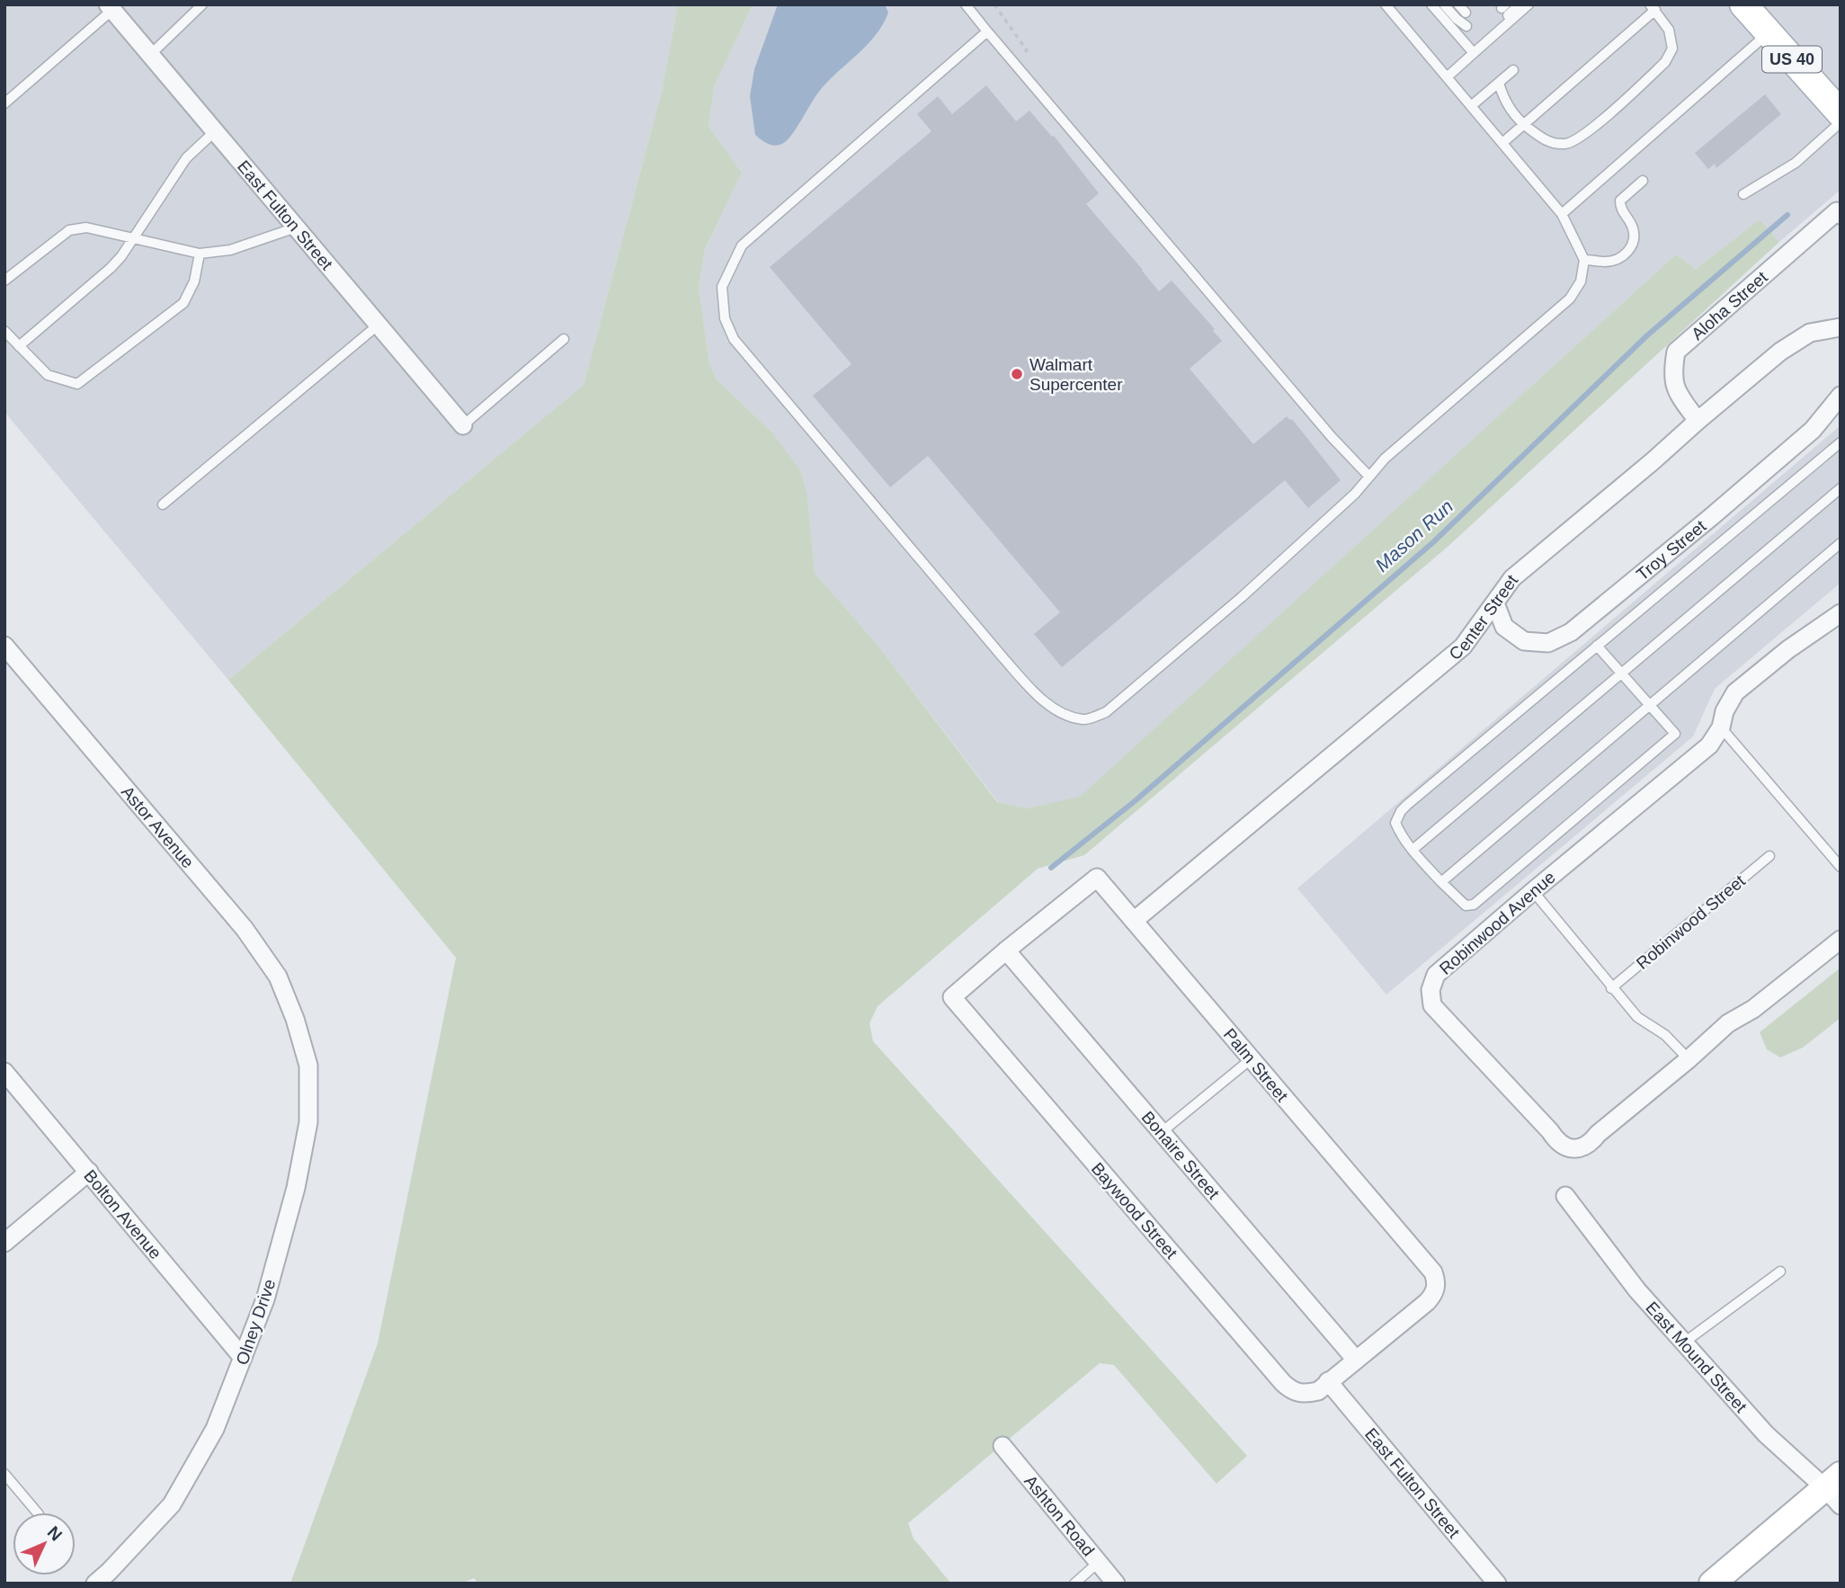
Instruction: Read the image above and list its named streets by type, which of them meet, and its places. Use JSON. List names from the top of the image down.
{
  "streets": {
    "main road": ["US 40"],
    "street": [
      "East Fulton Street",
      "Aloha Street",
      "Troy Street",
      "Center Street",
      "Astor Avenue",
      "Robinwood Avenue",
      "Palm Street",
      "Bonaire Street",
      "Baywood Street",
      "Bolton Avenue",
      "Olney Drive",
      "East Mound Street",
      "Ashton Road"
    ],
    "lane": ["Robinwood Street"]
  },
  "crossings": [
    ["East Fulton Street", "Palm Street"],
    ["East Fulton Street", "Baywood Street"],
    ["Aloha Street", "Center Street"],
    ["Troy Street", "Center Street"],
    ["Center Street", "Palm Street"],
    ["Astor Avenue", "Olney Drive"],
    ["Palm Street", "Bonaire Street"],
    ["Palm Street", "Baywood Street"],
    ["Bolton Avenue", "Olney Drive"]
  ],
  "water": ["Mason Run"],
  "places": ["Walmart Supercenter"],
  "north": "top right"
}
